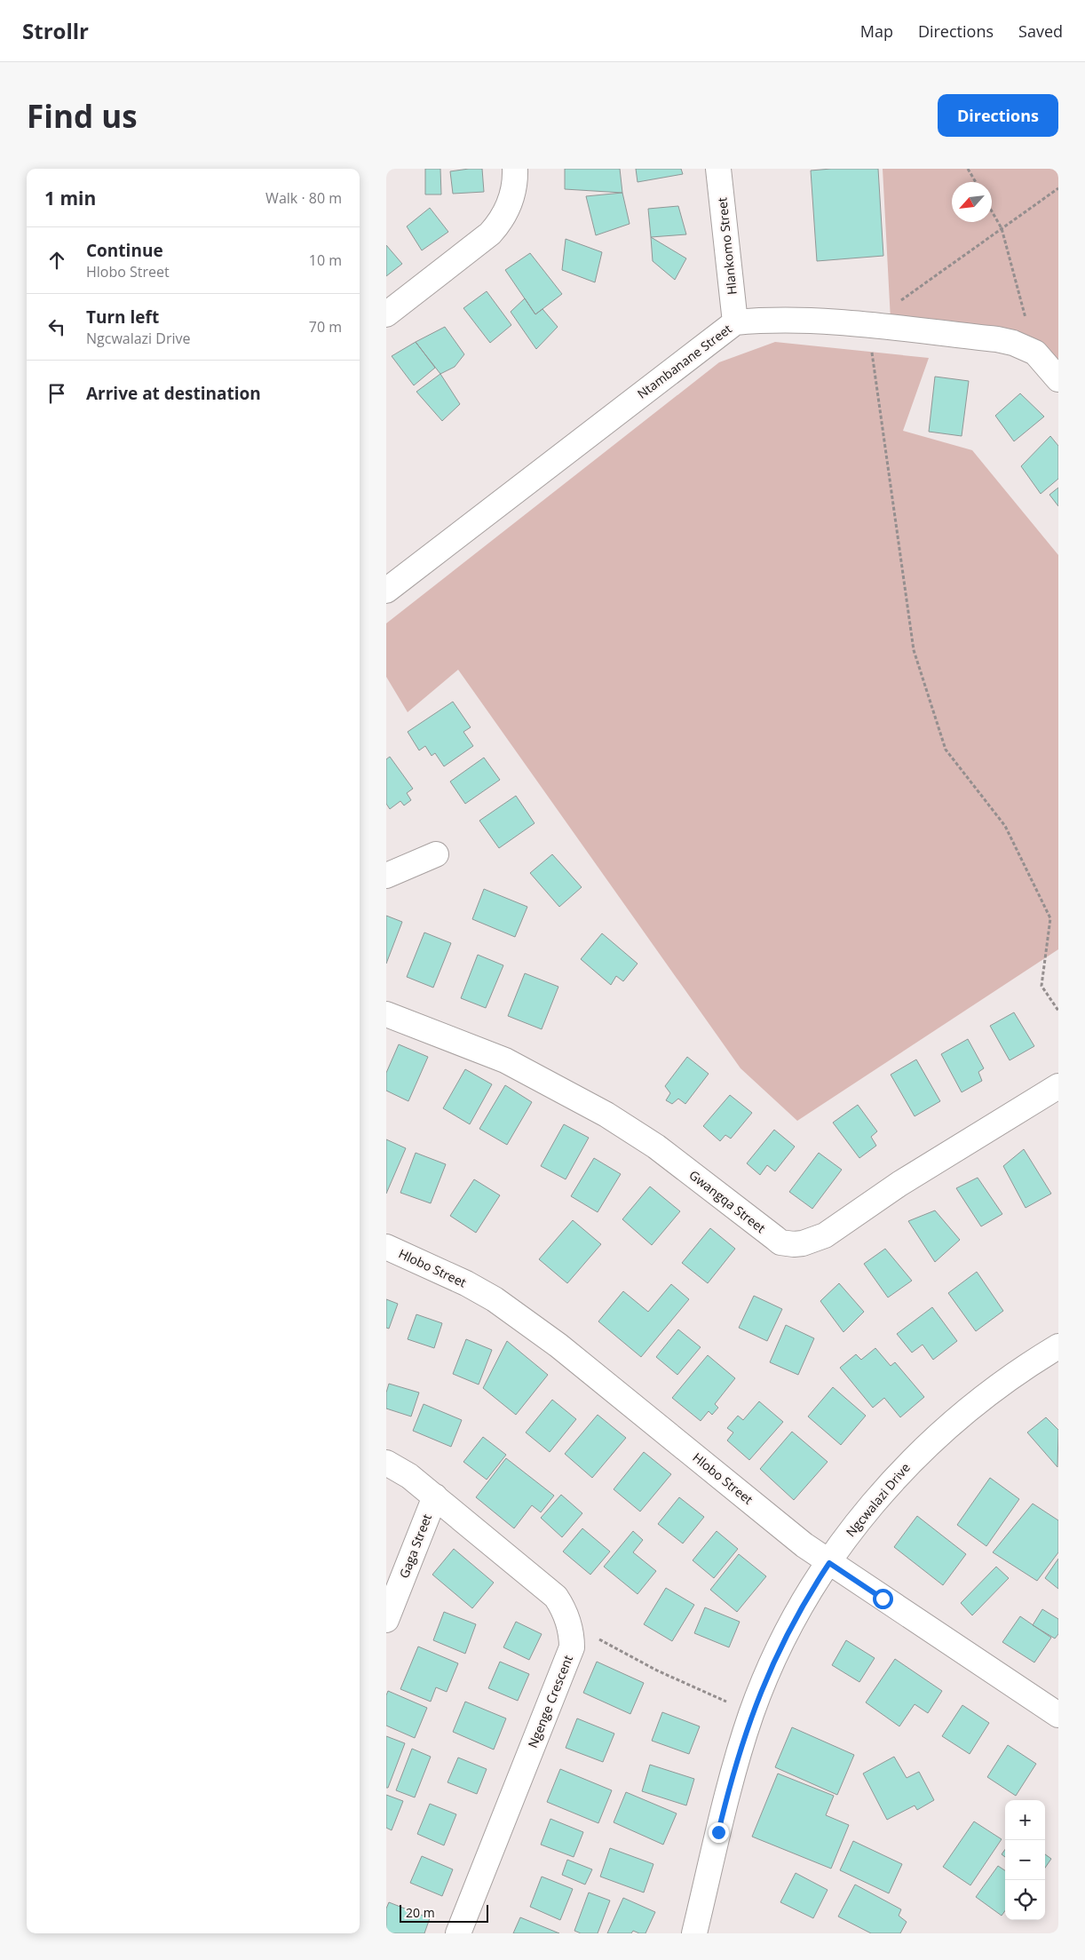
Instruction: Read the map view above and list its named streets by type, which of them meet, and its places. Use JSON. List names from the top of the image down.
{
  "streets": {
    "street": [
      "Hlankomo Street",
      "Ntambanane Street",
      "Gwangqa Street",
      "Hlobo Street",
      "Ngcwalazi Drive",
      "Gaga Street",
      "Ngenge Crescent"
    ]
  },
  "crossings": [
    ["Hlankomo Street", "Ntambanane Street"],
    ["Hlobo Street", "Ngcwalazi Drive"],
    ["Gaga Street", "Ngenge Crescent"]
  ],
  "scale_bar": "20 m",
  "north": "bottom left",
  "page": {
    "header": "Strollr",
    "nav": ["Map", "Directions", "Saved"],
    "buttons": "Directions",
    "title": "Find us",
    "heading": ["1 min", "Walk · 80 m"],
    "list": [
      ["Continue", "Hlobo Street", "10 m"],
      ["Turn left", "Ngcwalazi Drive", "70 m"],
      "Arrive at destination"
    ],
    "map_buttons": ["+", "−"],
    "scale": "20 m"
  }
}
